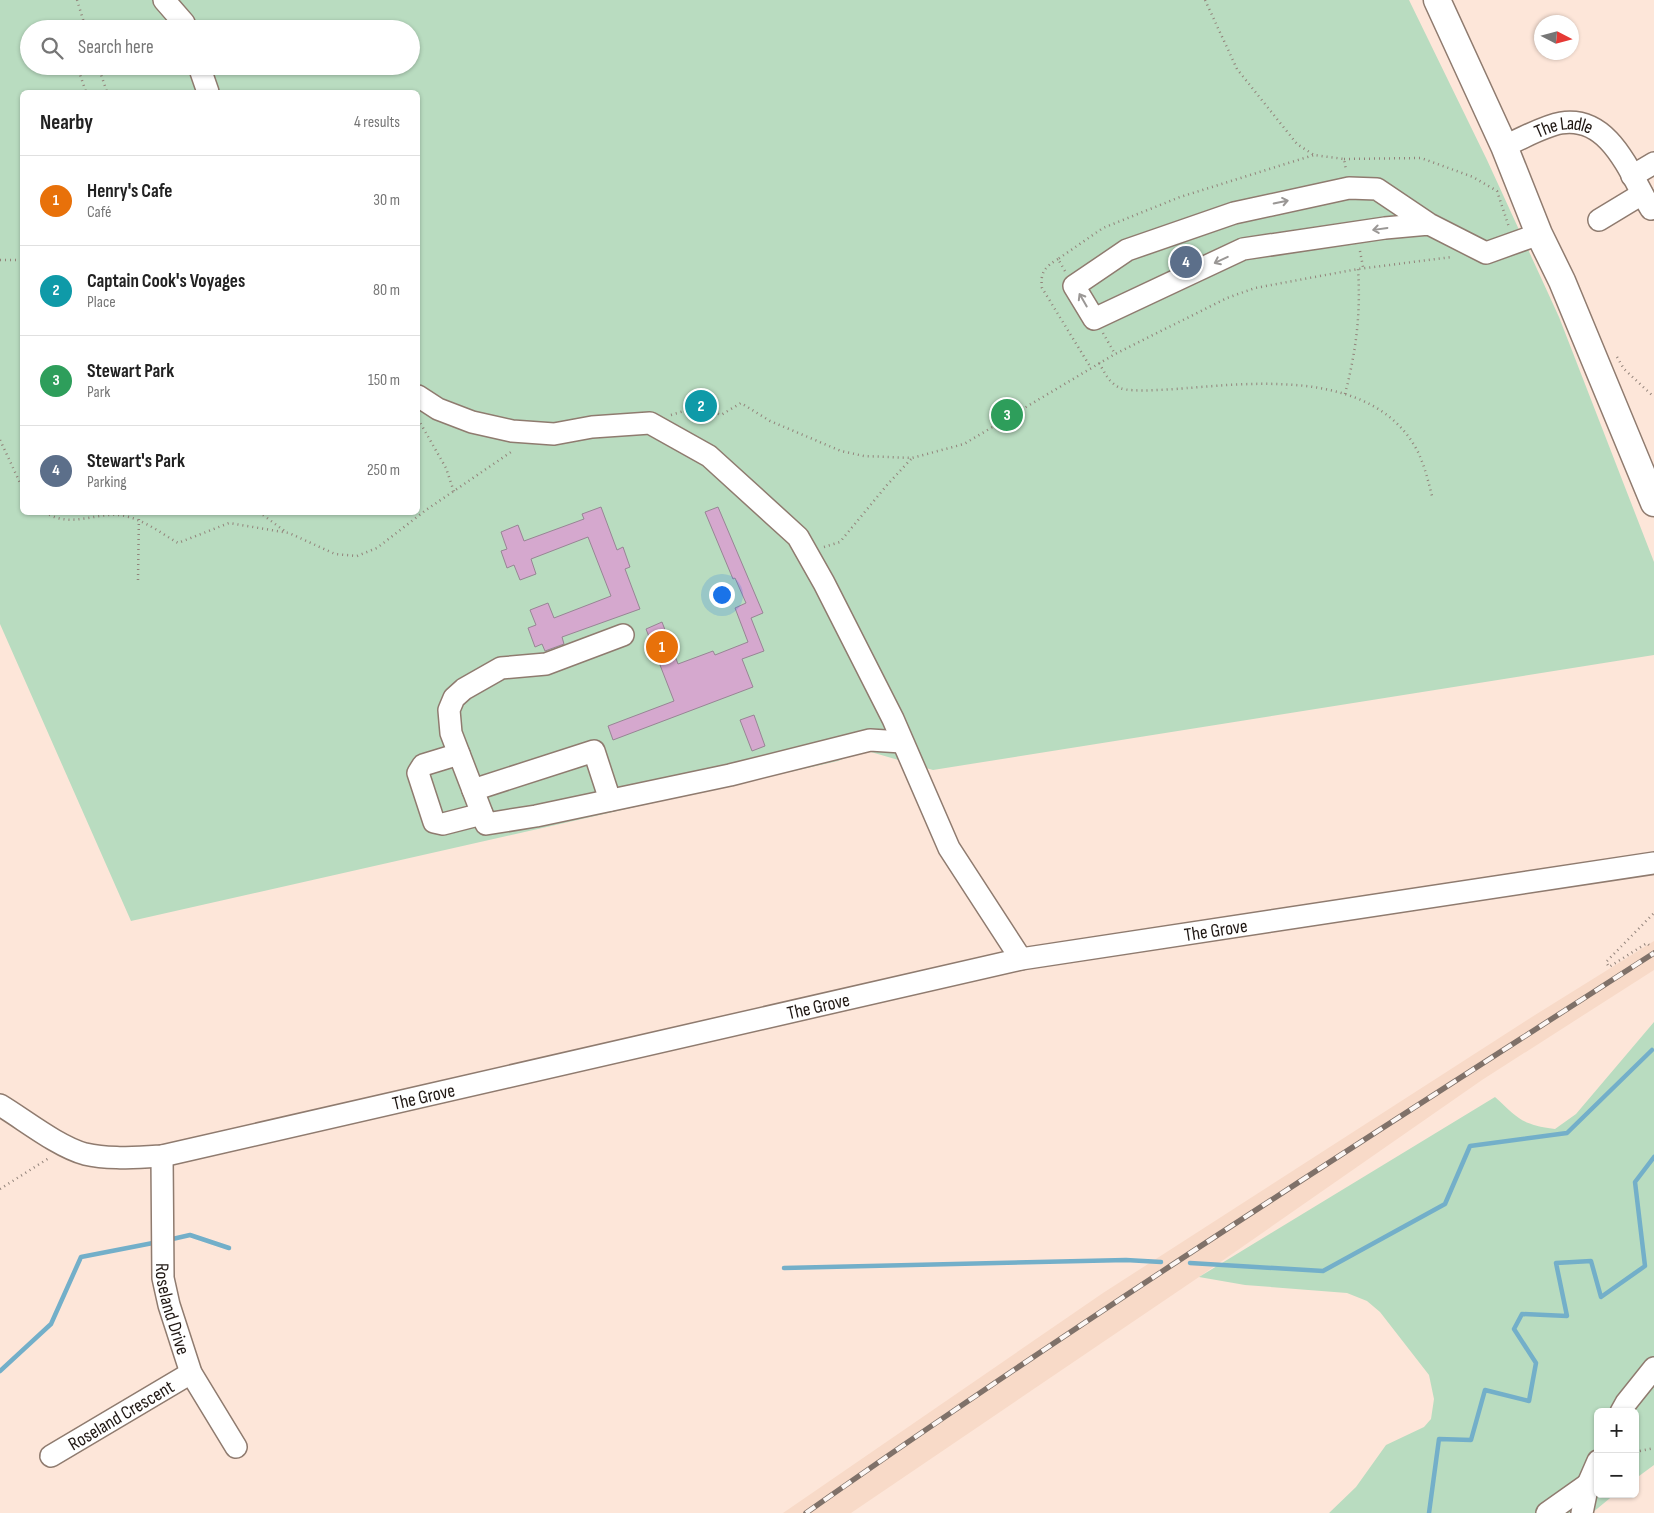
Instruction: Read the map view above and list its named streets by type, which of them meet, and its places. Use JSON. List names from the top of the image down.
{
  "streets": {
    "street": [
      "The Ladle",
      "The Grove",
      "Roseland Drive",
      "Roseland Crescent"
    ]
  },
  "crossings": [
    ["The Grove", "Roseland Drive"],
    ["Roseland Drive", "Roseland Crescent"]
  ],
  "north": "right",
  "page": {
    "search": "Search here",
    "heading": ["Nearby", "4 results"],
    "list": [
      {
        "mark": "1",
        "name": "Henry's Cafe",
        "note": "Café",
        "value": "30 m"
      },
      {
        "mark": "2",
        "name": "Captain Cook's Voyages",
        "note": "Place",
        "value": "80 m"
      },
      {
        "mark": "3",
        "name": "Stewart Park",
        "note": "Park",
        "value": "150 m"
      },
      {
        "mark": "4",
        "name": "Stewart's Park",
        "note": "Parking",
        "value": "250 m"
      }
    ],
    "pins": [
      "4",
      "2",
      "3",
      "1"
    ],
    "map_buttons": ["+", "−"]
  }
}
